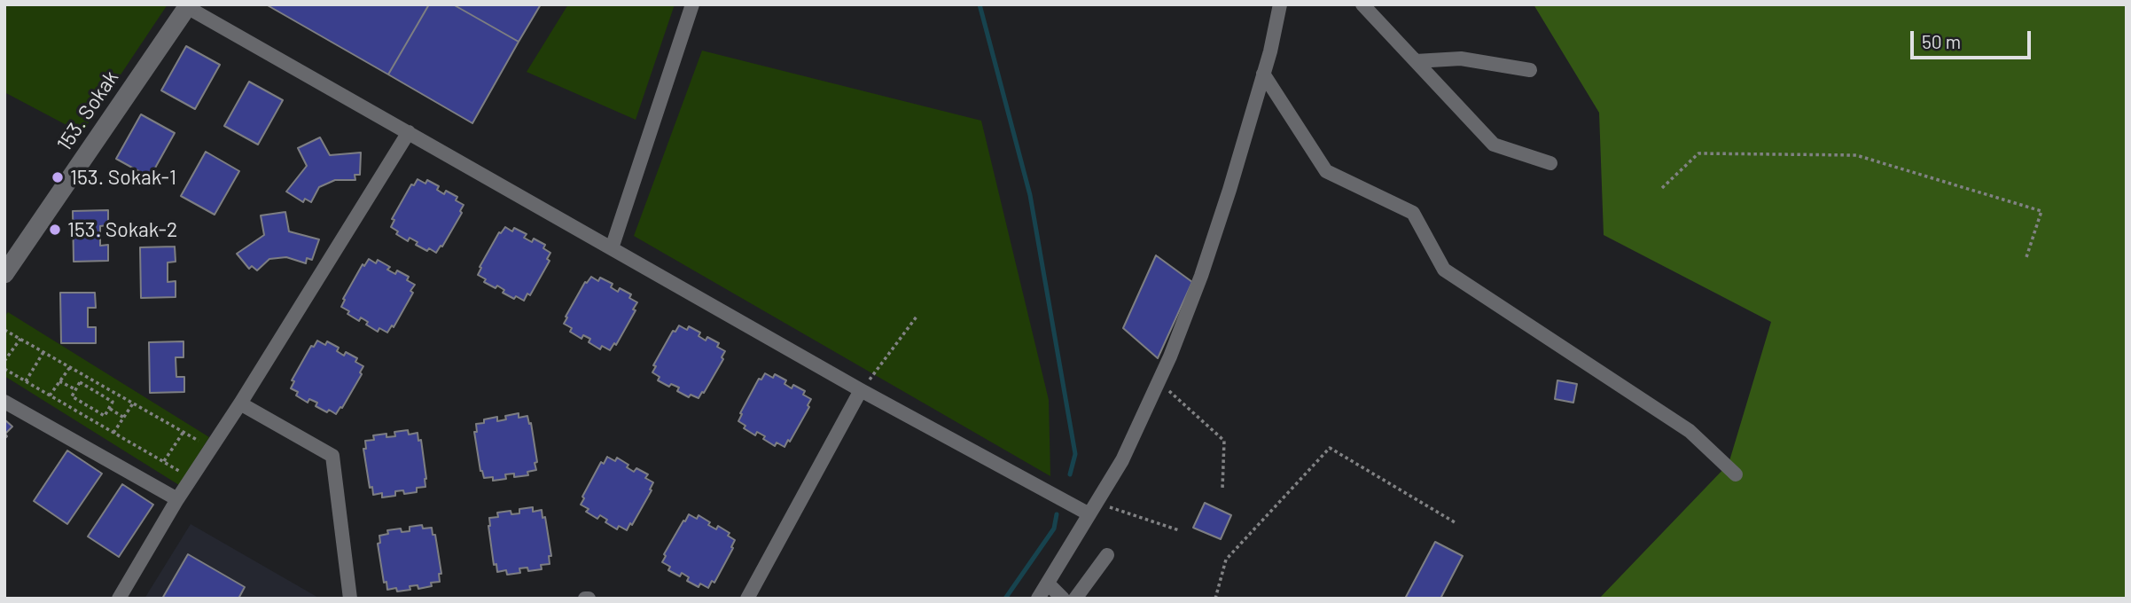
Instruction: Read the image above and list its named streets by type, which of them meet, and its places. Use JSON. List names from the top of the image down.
{
  "streets": {
    "street": ["153. Sokak"]
  },
  "places": ["153. Sokak-1", "153. Sokak-2"],
  "scale_bar": "50 m"
}
